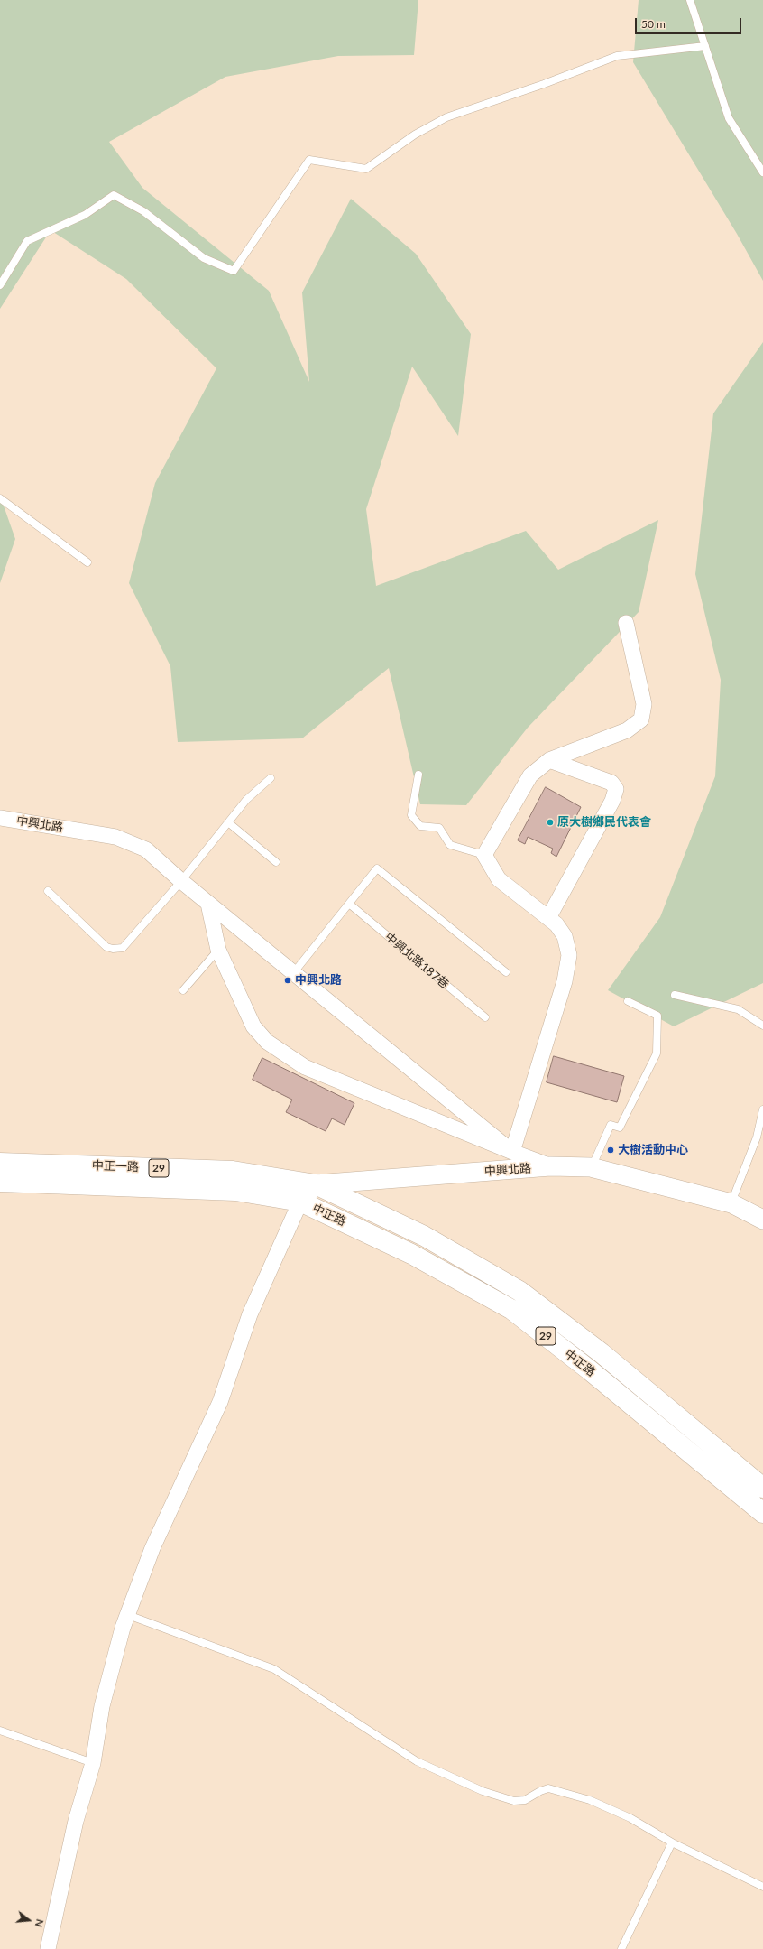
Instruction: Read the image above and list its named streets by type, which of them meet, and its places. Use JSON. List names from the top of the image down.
{
  "streets": {
    "main road": ["中正一路", "29", "中正路"],
    "street": ["中興北路"],
    "lane": ["中興北路187巷"]
  },
  "crossings": [
    ["中興北路", "中正一路"],
    ["中興北路", "中正路"],
    ["中正一路", "中正路"]
  ],
  "places": ["原大樹鄉民代表會", "中興北路", "大樹活動中心"],
  "scale_bar": "50 m",
  "north": "right"
}
